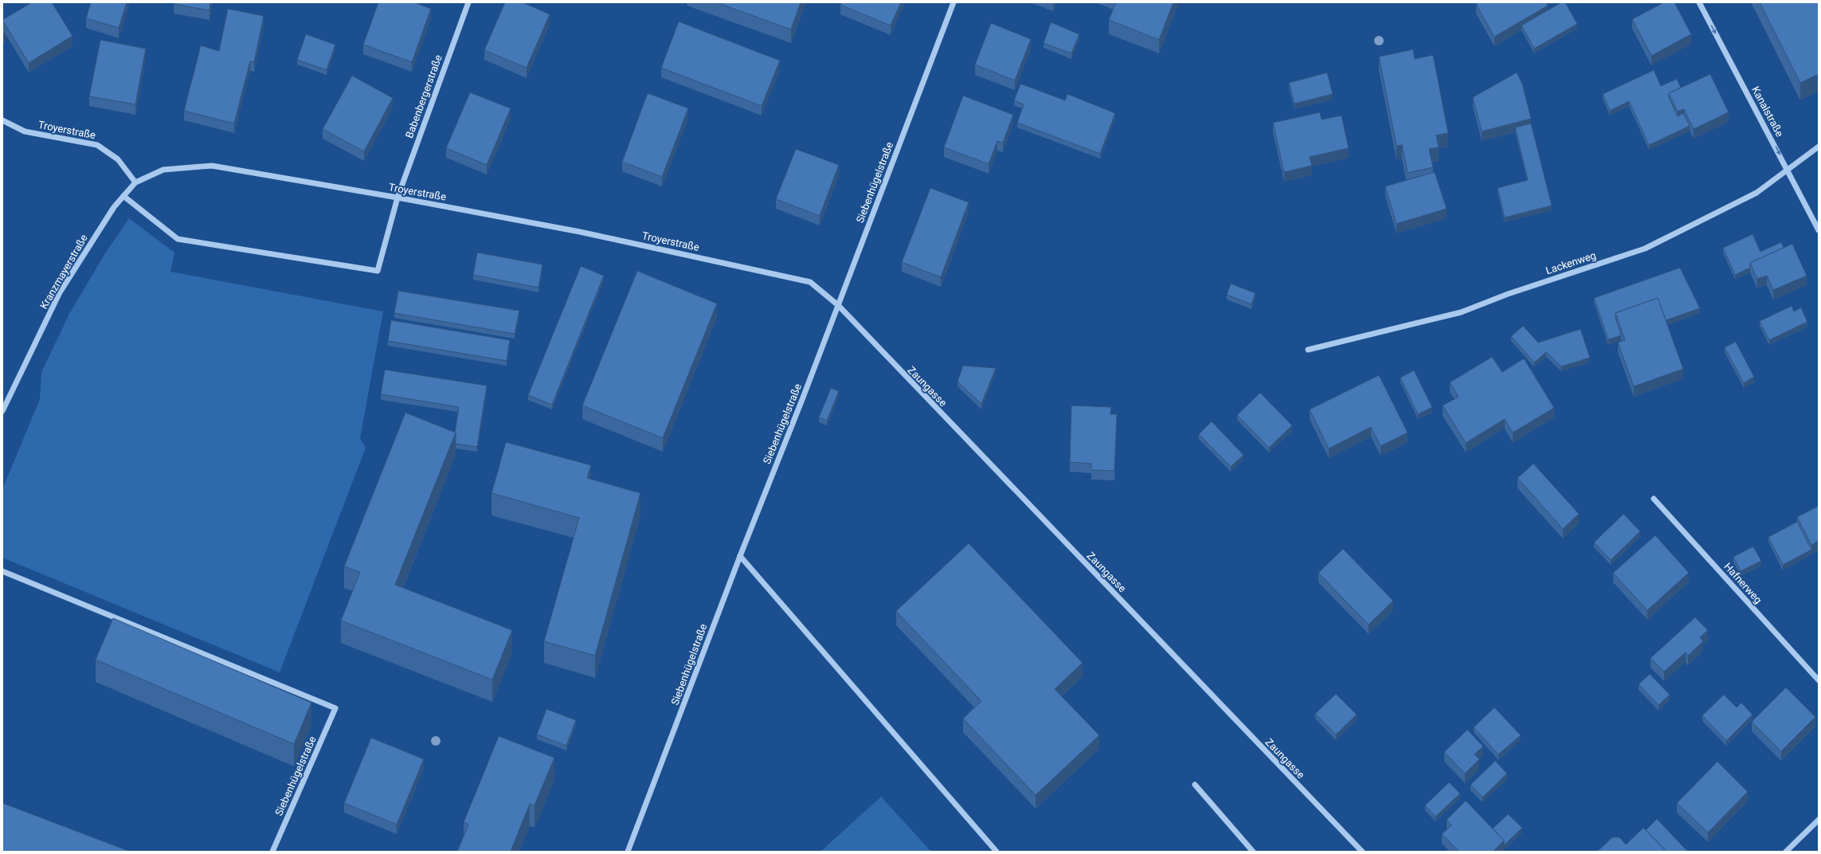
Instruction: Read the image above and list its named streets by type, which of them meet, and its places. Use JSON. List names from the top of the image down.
{
  "streets": {
    "street": [
      "Babenbergerstraße",
      "Kanalstraße",
      "Troyerstraße",
      "Siebenhügelstraße",
      "Lackenweg",
      "Kranzmayerstraße",
      "Zaungasse",
      "Hafnerweg"
    ]
  },
  "crossings": [
    ["Babenbergerstraße", "Troyerstraße"],
    ["Babenbergerstraße", "Kranzmayerstraße"],
    ["Kanalstraße", "Lackenweg"],
    ["Troyerstraße", "Siebenhügelstraße"],
    ["Troyerstraße", "Kranzmayerstraße"],
    ["Troyerstraße", "Zaungasse"],
    ["Siebenhügelstraße", "Zaungasse"]
  ],
  "one_way": ["Kanalstraße"]
}
